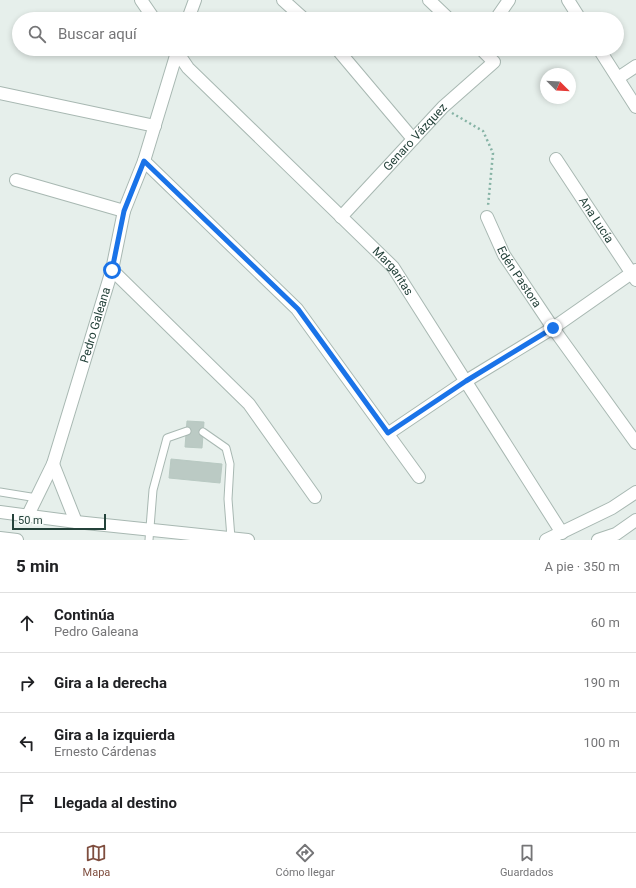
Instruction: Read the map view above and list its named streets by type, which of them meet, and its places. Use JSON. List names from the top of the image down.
{
  "streets": {
    "street": [
      "Genaro Vázquez",
      "Ana Lucía",
      "Margaritas",
      "Edén Pastora",
      "Pedro Galeana"
    ]
  },
  "crossings": [
    ["Genaro Vázquez", "Margaritas"]
  ],
  "scale_bar": "50 m",
  "north": "bottom right",
  "page": {
    "search": "Buscar aquí",
    "scale": "50 m",
    "heading": ["5 min", "A pie · 350 m"],
    "list": [
      ["Continúa", "Pedro Galeana", "60 m"],
      ["Gira a la derecha", "190 m"],
      ["Gira a la izquierda", "Ernesto Cárdenas", "100 m"],
      "Llegada al destino"
    ],
    "nav": ["Mapa", "Cómo llegar", "Guardados"]
  }
}
